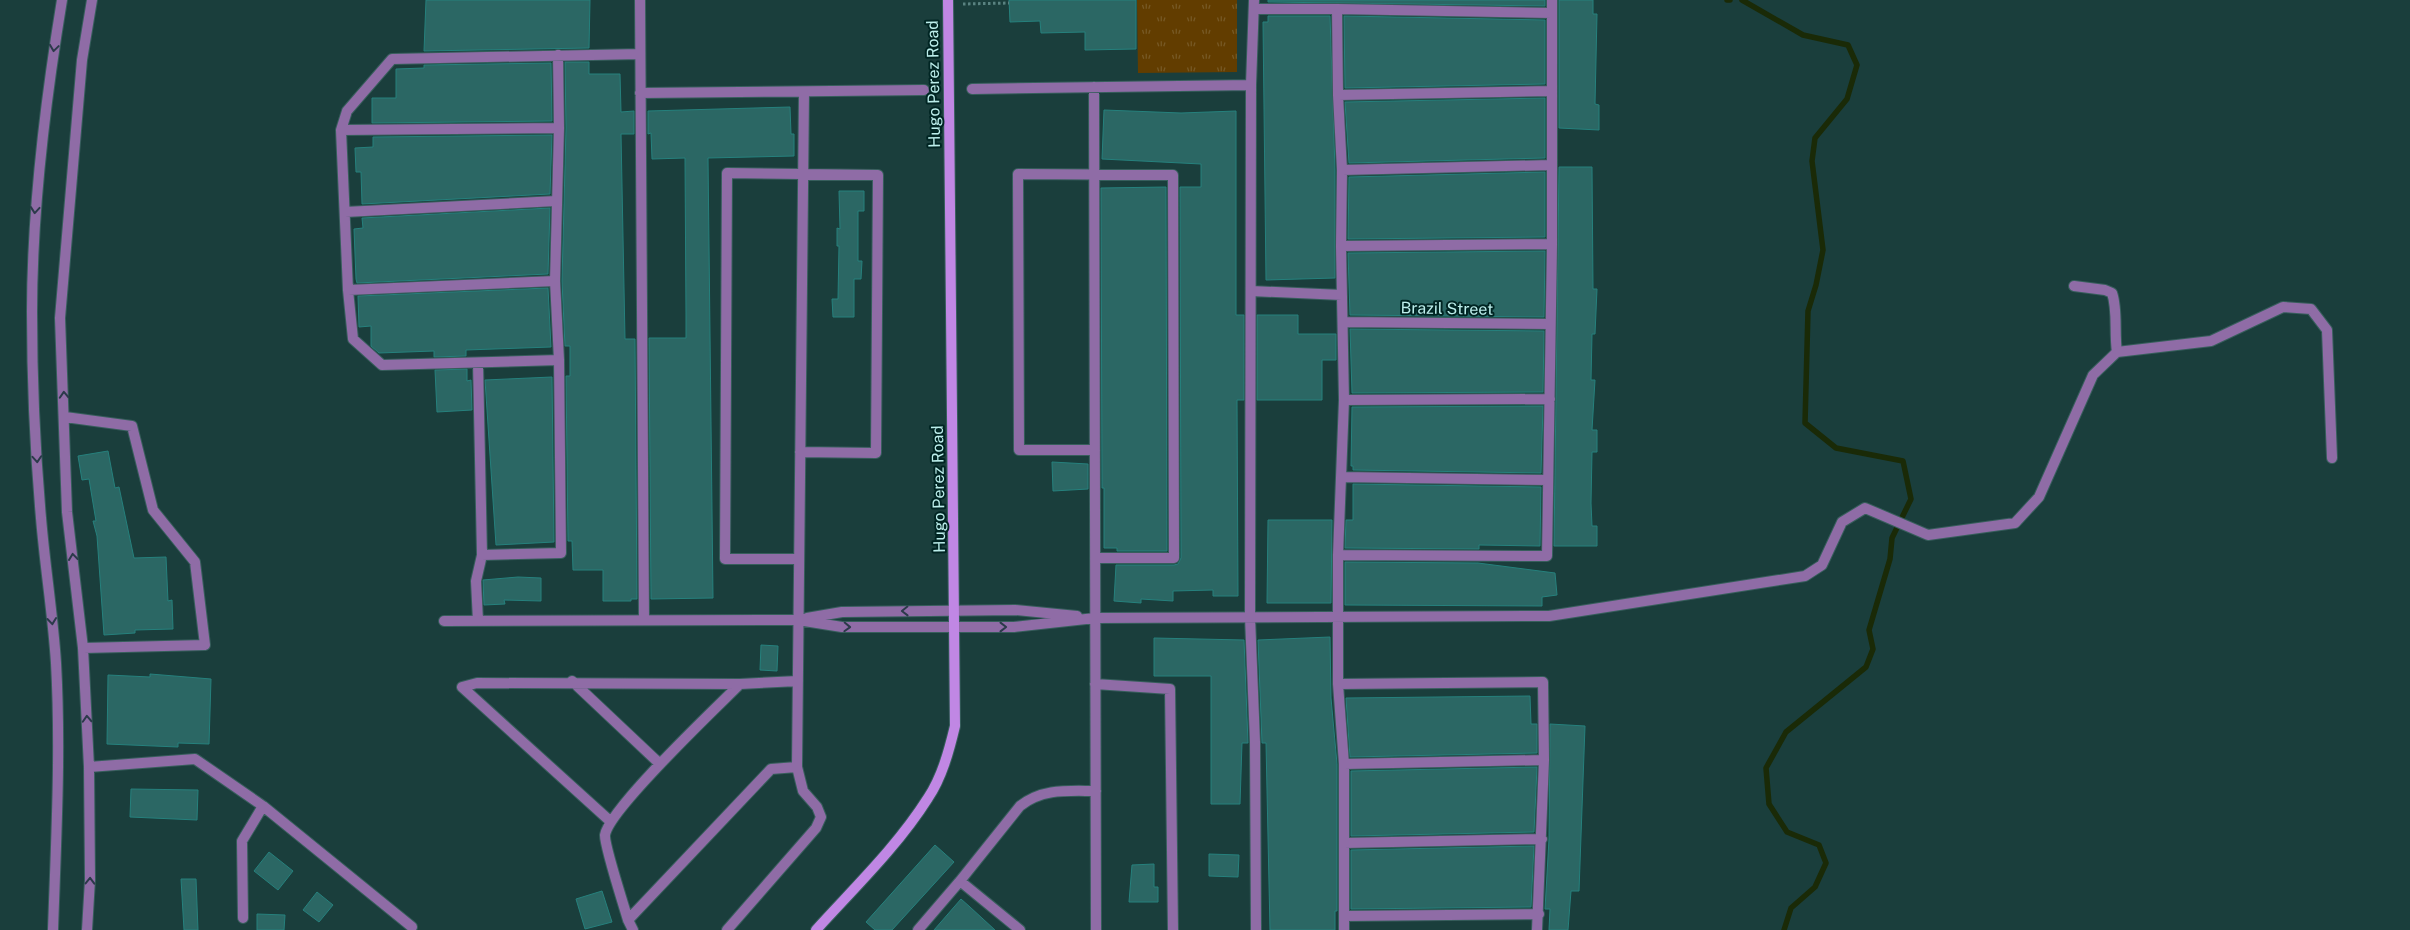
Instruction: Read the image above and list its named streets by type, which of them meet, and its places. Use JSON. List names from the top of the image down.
{
  "streets": {
    "street": ["Hugo Perez Road", "Brazil Street"]
  }
}
